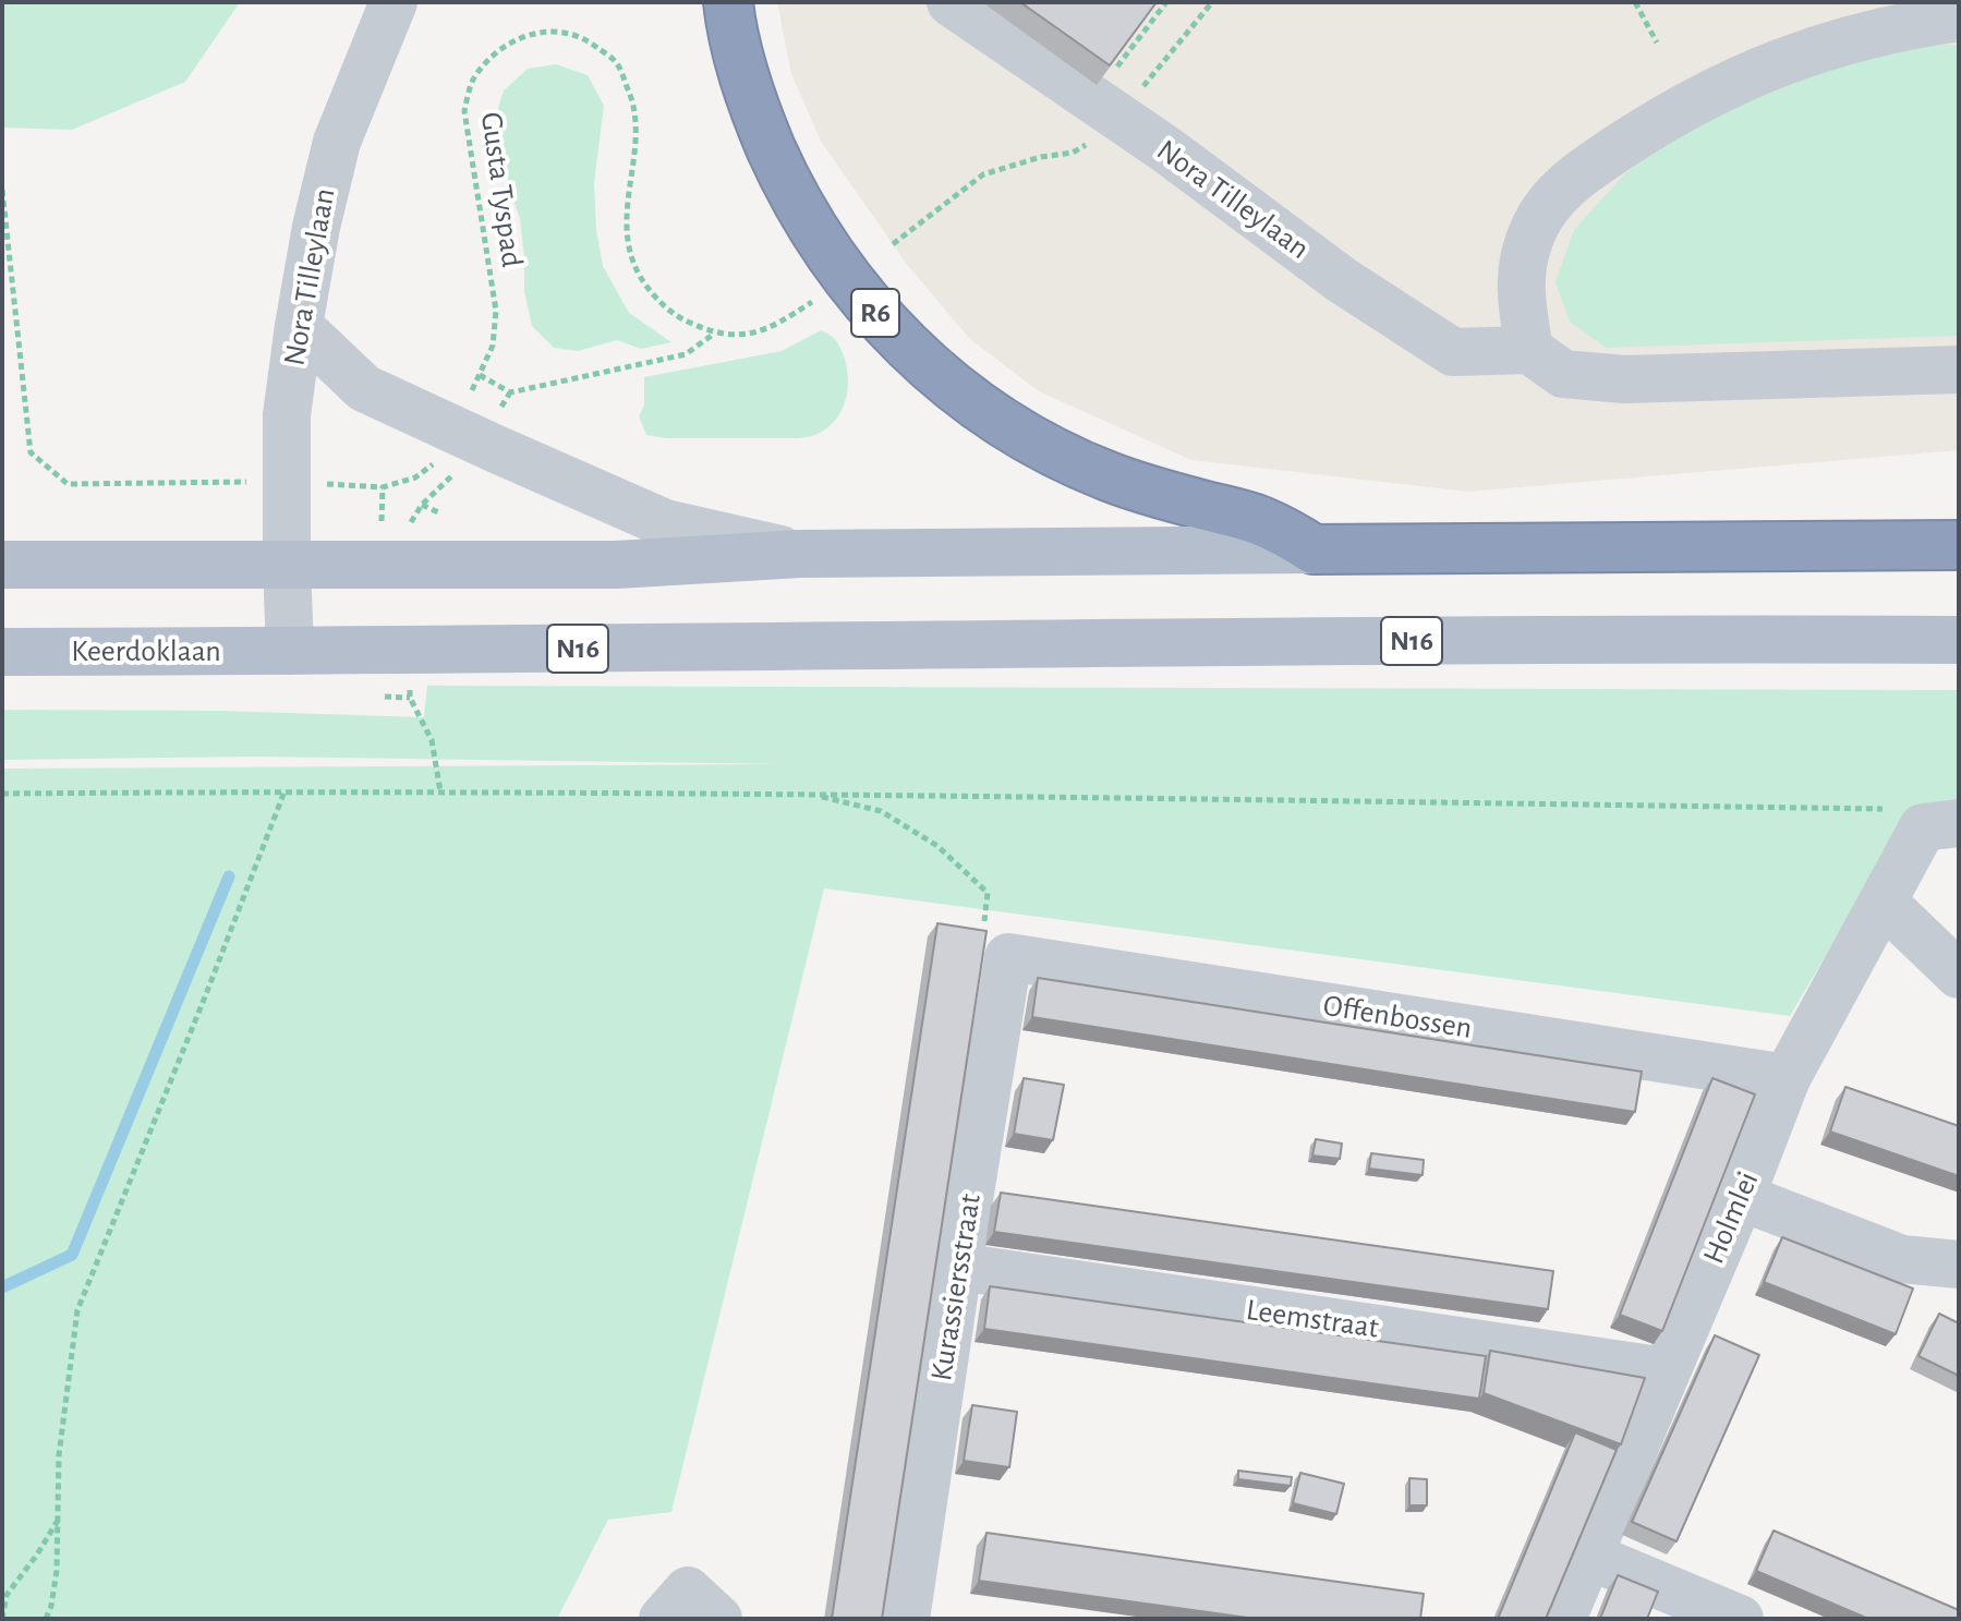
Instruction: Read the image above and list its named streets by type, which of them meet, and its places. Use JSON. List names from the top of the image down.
{
  "streets": {
    "highway": ["R6"],
    "main road": ["N16", "Keerdoklaan"],
    "street": [
      "Nora Tilleylaan",
      "Offenbossen",
      "Holmlei",
      "Kurassiersstraat",
      "Leemstraat"
    ],
    "path": ["Gusta Tyspad"]
  },
  "crossings": [
    ["Nora Tilleylaan", "N16"],
    ["Nora Tilleylaan", "Keerdoklaan"],
    ["N16", "Keerdoklaan"],
    ["Offenbossen", "Holmlei"],
    ["Offenbossen", "Kurassiersstraat"],
    ["Holmlei", "Leemstraat"],
    ["Kurassiersstraat", "Leemstraat"]
  ]
}
